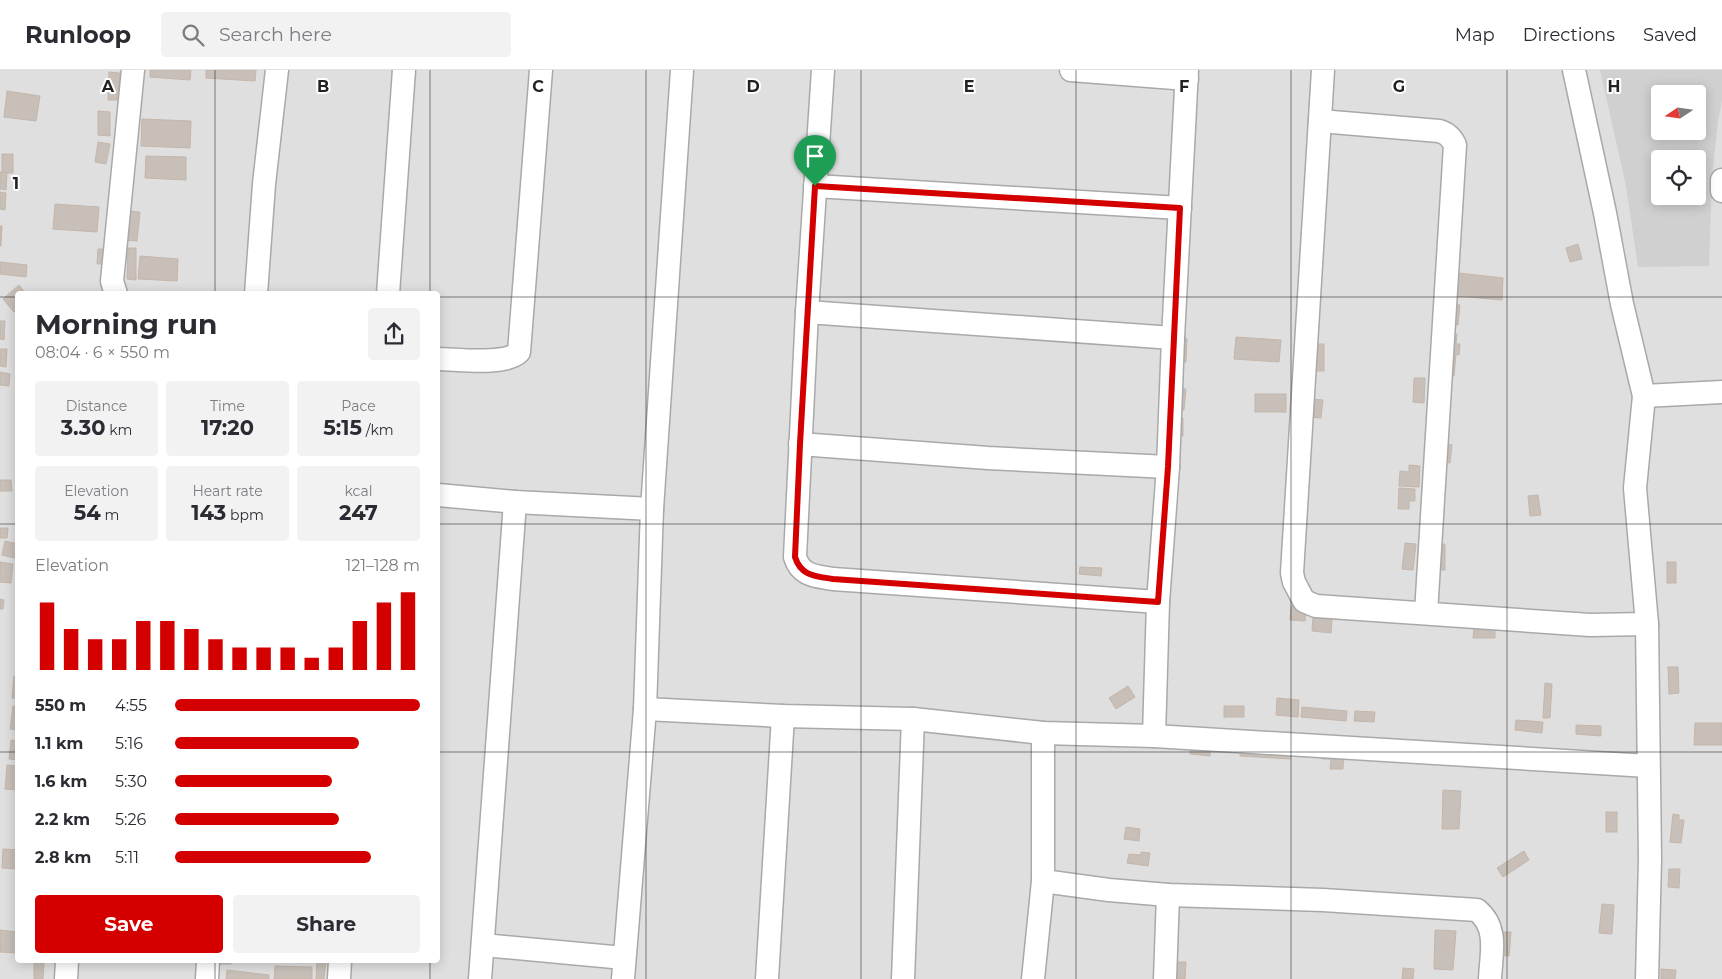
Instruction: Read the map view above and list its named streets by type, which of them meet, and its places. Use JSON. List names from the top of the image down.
{
  "north": "left",
  "page": {
    "header": "Runloop",
    "search": "Search here",
    "nav": ["Map", "Directions", "Saved"],
    "heading": ["Morning run", "08:04 · 6 × 550 m"],
    "stats": [
      ["Distance", "3.30 km"],
      ["Time", "17:20"],
      ["Pace", "5:15 /km"],
      ["Elevation", "54 m"],
      ["Heart rate", "143 bpm"],
      ["kcal", "247"]
    ],
    "chart": ["Elevation", "121–128 m"],
    "list": [
      {
        "name": "550 m",
        "note": "4:55"
      },
      {
        "name": "1.1 km",
        "note": "5:16"
      },
      {
        "name": "1.6 km",
        "note": "5:30"
      },
      {
        "name": "2.2 km",
        "note": "5:26"
      },
      {
        "name": "2.8 km",
        "note": "5:11"
      }
    ],
    "buttons": ["Save", "Share"]
  },
  "grid": {
    "columns": [
      "A",
      "B",
      "C",
      "D",
      "E",
      "F",
      "G",
      "H"
    ],
    "rows": ["1"]
  }
}
